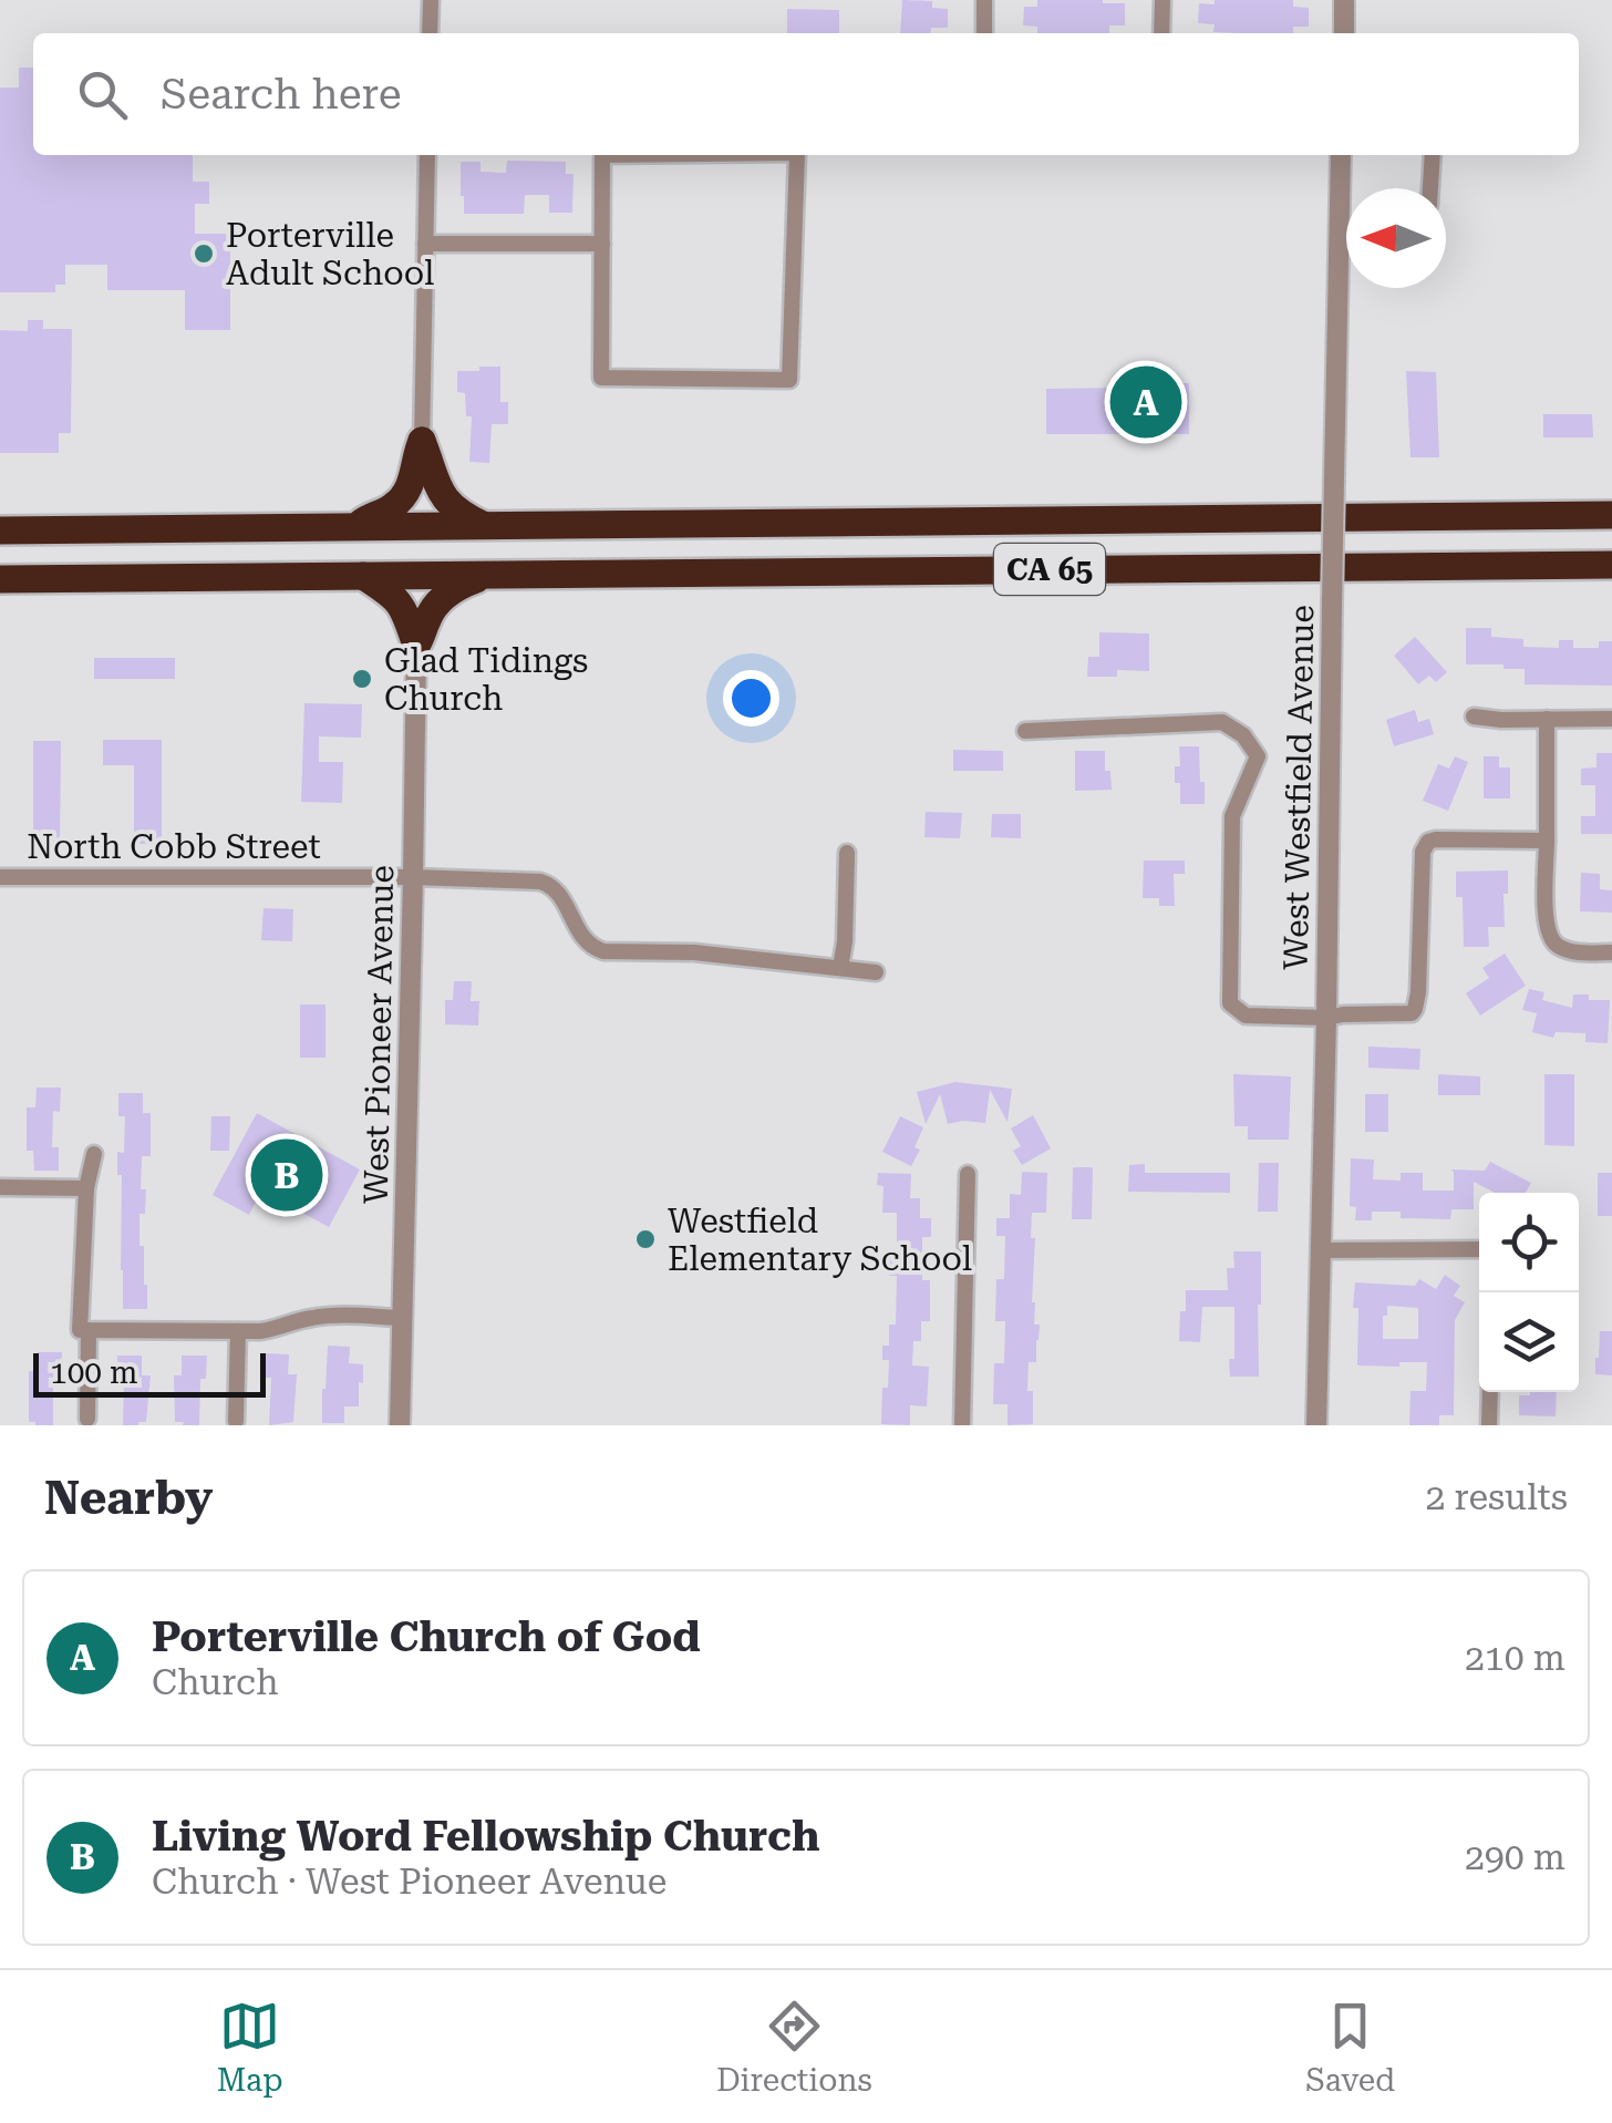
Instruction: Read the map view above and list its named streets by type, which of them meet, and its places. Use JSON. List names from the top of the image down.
{
  "streets": {
    "highway": ["CA 65"],
    "street": ["West Westfield Avenue", "North Cobb Street", "West Pioneer Avenue"]
  },
  "crossings": [
    ["North Cobb Street", "West Pioneer Avenue"]
  ],
  "places": ["Porterville Adult School", "Glad Tidings Church", "Westfield Elementary School"],
  "scale_bar": "100 m",
  "north": "left",
  "page": {
    "search": "Search here",
    "pins": ["A", "B"],
    "scale": "100 m",
    "heading": ["Nearby", "2 results"],
    "list": [
      {
        "mark": "A",
        "name": "Porterville Church of God",
        "note": "Church",
        "value": "210 m"
      },
      {
        "mark": "B",
        "name": "Living Word Fellowship Church",
        "note": "Church · West Pioneer Avenue",
        "value": "290 m"
      }
    ],
    "nav": ["Map", "Directions", "Saved"]
  }
}
